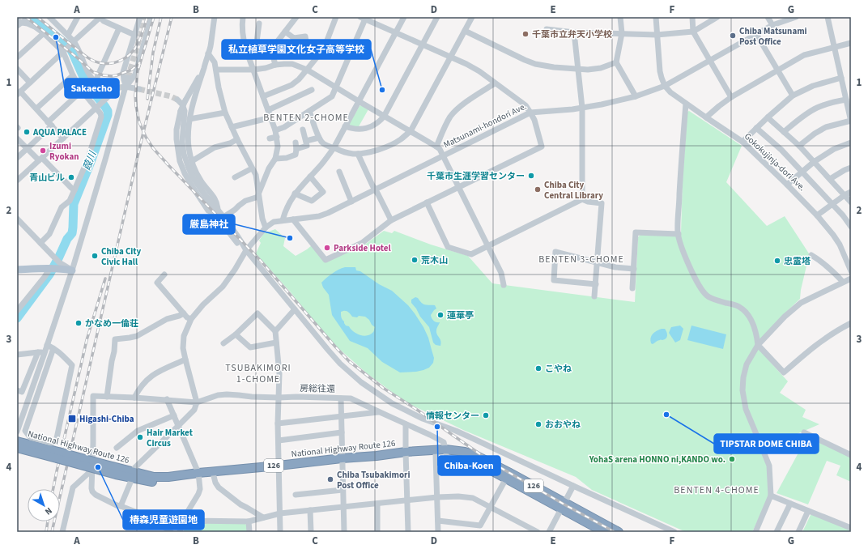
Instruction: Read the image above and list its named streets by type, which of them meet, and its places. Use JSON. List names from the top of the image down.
{
  "streets": {
    "highway": ["National Highway Route 126", "126"],
    "street": ["Matsunami-hondori Ave.", "Gokokujinja-dori Ave.", "房総往還"]
  },
  "crossings": [
    ["Matsunami-hondori Ave.", "Gokokujinja-dori Ave."],
    ["Matsunami-hondori Ave.", "房総往還"],
    ["房総往還", "National Highway Route 126"]
  ],
  "districts": [
    "BENTEN 2-CHOME",
    "BENTEN 3-CHOME",
    "TSUBAKIMORI 1-CHOME",
    "BENTEN 4-CHOME"
  ],
  "water": ["葭川"],
  "places": {
    "other": [
      "千葉市立弁天小学校",
      "Chiba Matsunami Post Office",
      "Sakaecho",
      "私立植草学園文化女子高等学校",
      "AQUA PALACE",
      "Izumi Ryokan",
      "千葉市生涯学習センター",
      "青山ビル",
      "Chiba City Central Library",
      "厳島神社",
      "Parkside Hotel",
      "Chiba City Civic Hall",
      "荒木山",
      "忠霊塔",
      "蓮華亭",
      "かなめ一倫荘",
      "こやね",
      "TIPSTAR DOME CHIBA",
      "情報センター",
      "おおやね",
      "Chiba-Koen",
      "Hair Market Circus",
      "YohaS arena HONNO ni,KANDO wo.",
      "椿森児童遊園地",
      "Chiba Tsubakimori Post Office"
    ],
    "transit": ["Higashi-Chiba"]
  },
  "north": "bottom right",
  "grid": {
    "columns": [
      "A",
      "B",
      "C",
      "D",
      "E",
      "F",
      "G"
    ],
    "rows": [
      "1",
      "2",
      "3",
      "4"
    ]
  }
}
